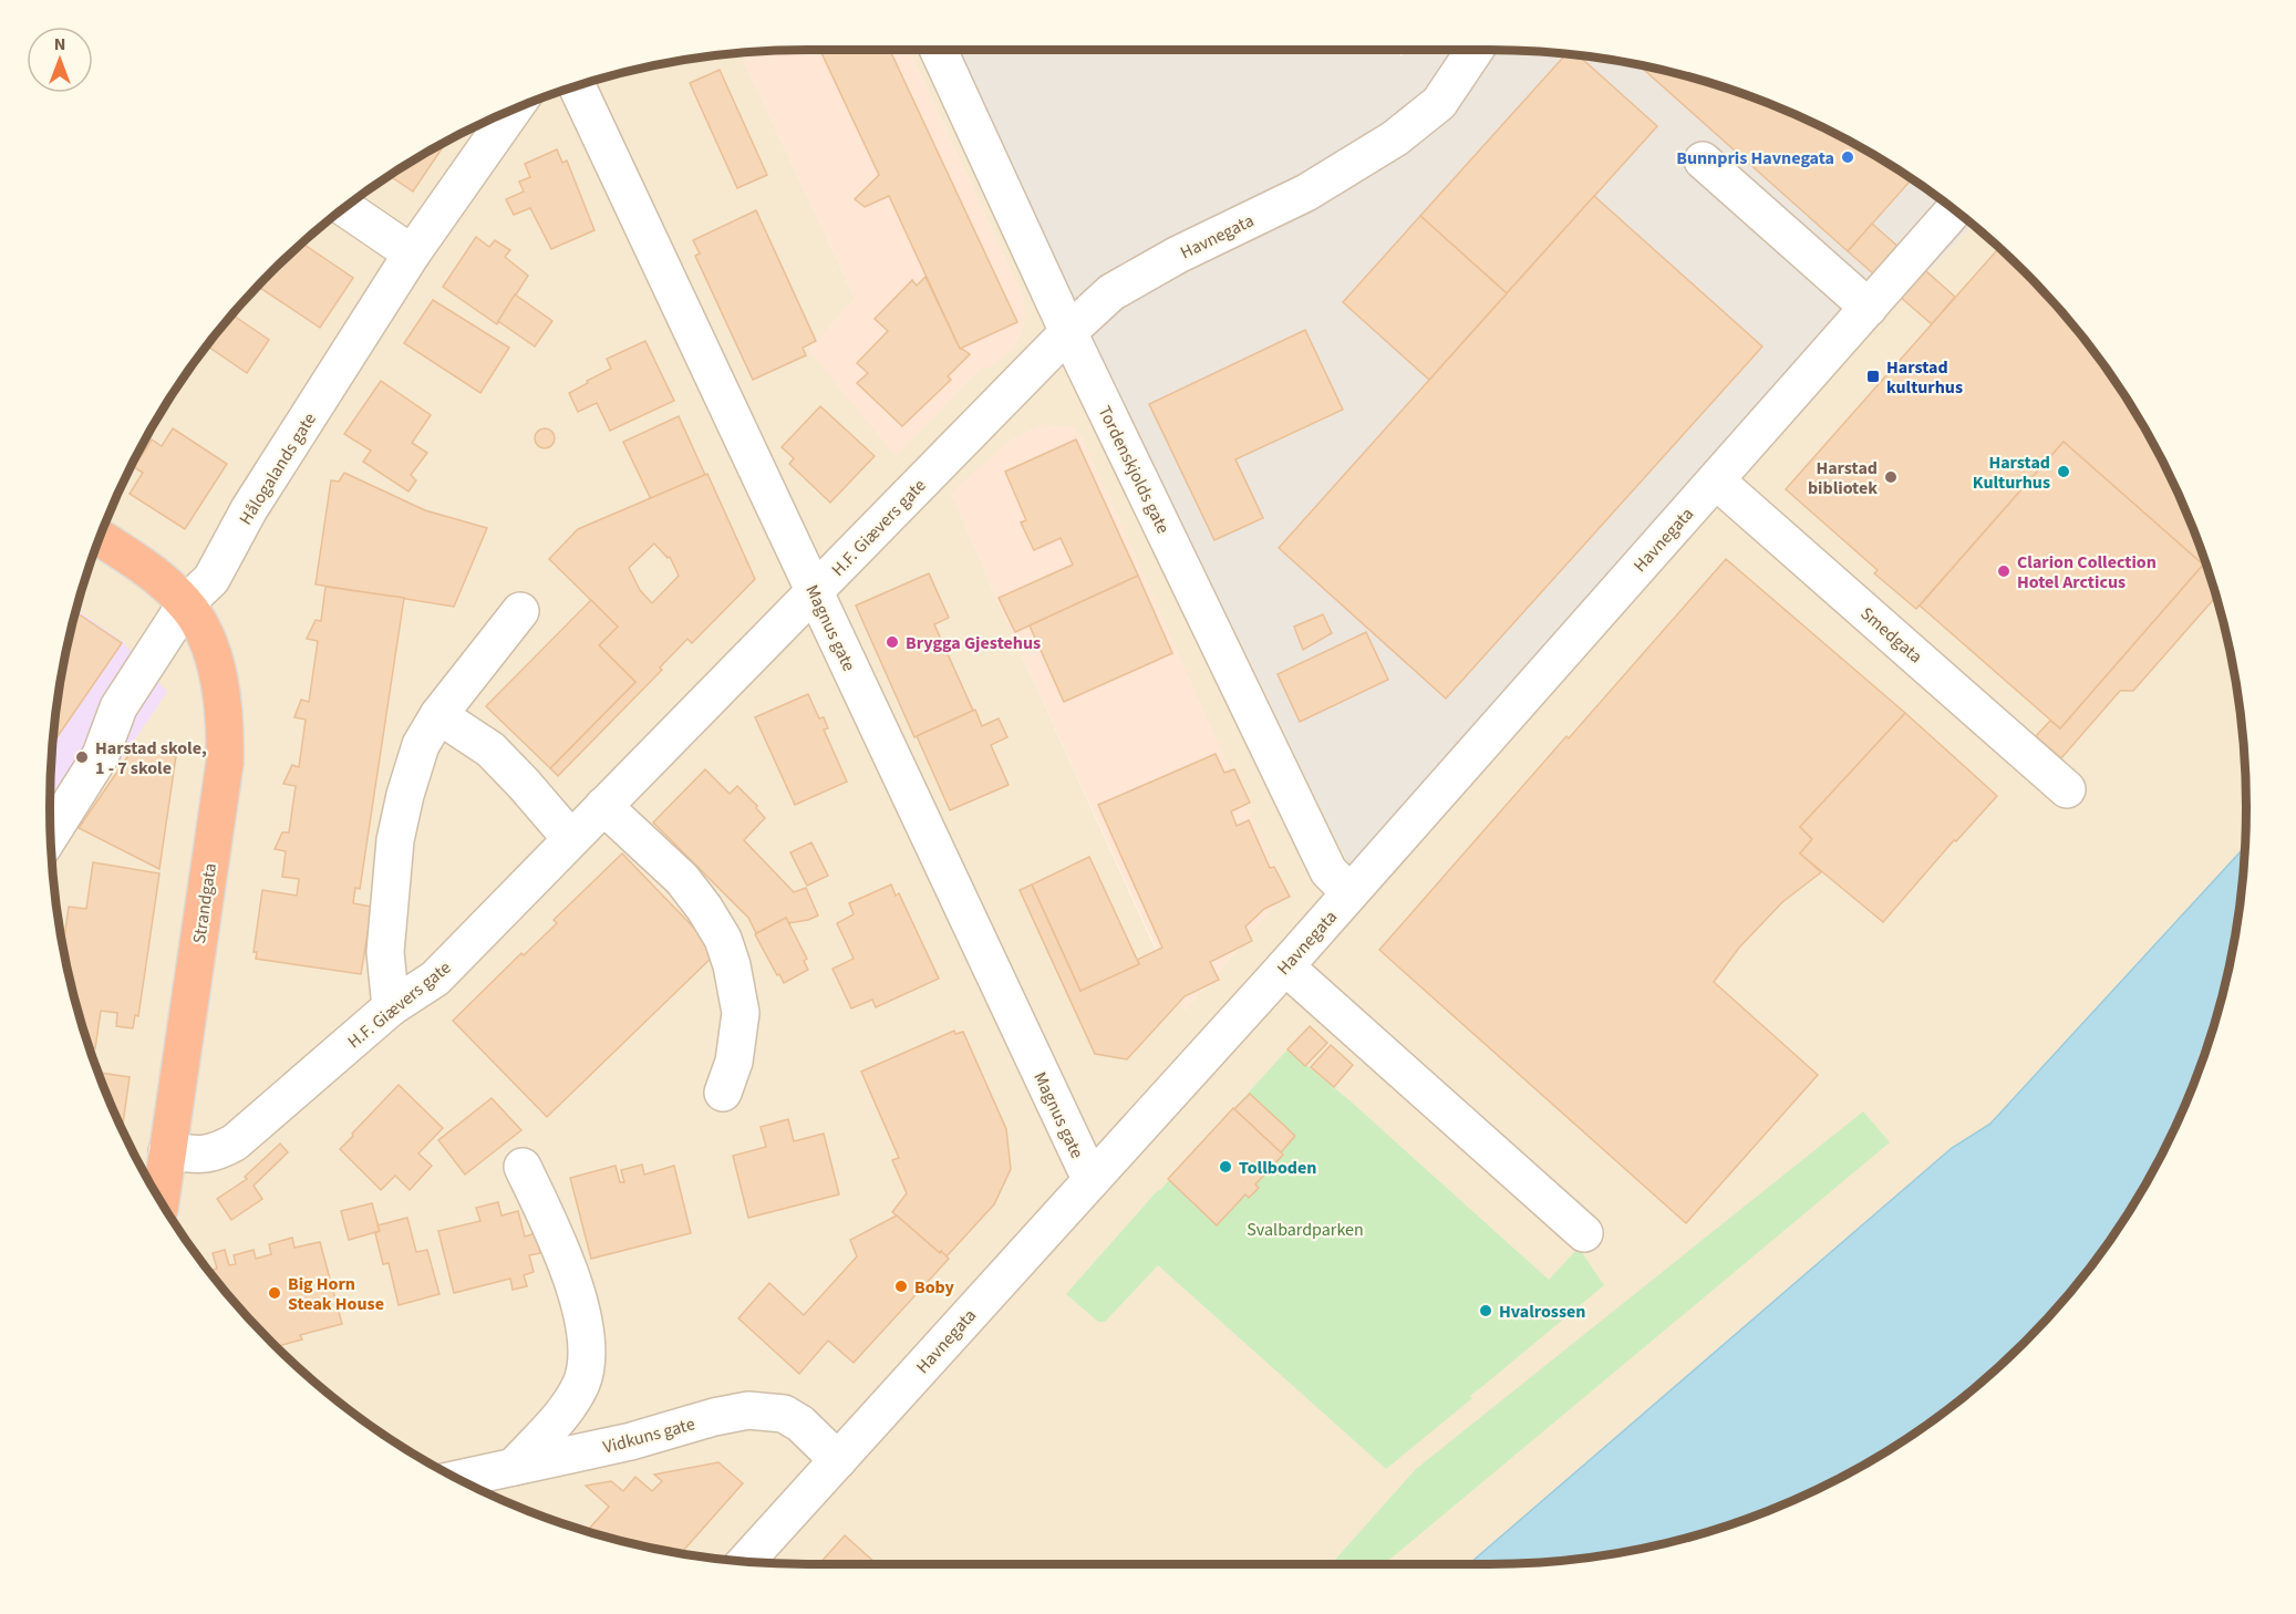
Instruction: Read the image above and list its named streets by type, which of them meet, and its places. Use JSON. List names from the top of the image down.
{
  "streets": {
    "highway": ["Strandgata"],
    "street": [
      "Havnegata",
      "Hålogalands gate",
      "Tordenskjolds gate",
      "H.F. Giævers gate",
      "Magnus gate",
      "Smedgata",
      "Vidkuns gate"
    ]
  },
  "crossings": [
    ["Havnegata", "Tordenskjolds gate"],
    ["Havnegata", "H.F. Giævers gate"],
    ["Havnegata", "Magnus gate"],
    ["Havnegata", "Smedgata"],
    ["Havnegata", "Vidkuns gate"],
    ["Hålogalands gate", "Strandgata"],
    ["Tordenskjolds gate", "H.F. Giævers gate"],
    ["H.F. Giævers gate", "Magnus gate"],
    ["H.F. Giævers gate", "Strandgata"]
  ],
  "parks": ["Svalbardparken"],
  "places": {
    "other": [
      "Bunnpris Havnegata",
      "Harstad Kulturhus",
      "Harstad bibliotek",
      "Clarion Collection Hotel Arcticus",
      "Brygga Gjestehus",
      "Harstad skole, 1 - 7 skole",
      "Tollboden",
      "Boby",
      "Big Horn Steak House",
      "Hvalrossen"
    ],
    "transit": ["Harstad kulturhus"]
  },
  "north": "top"
}
